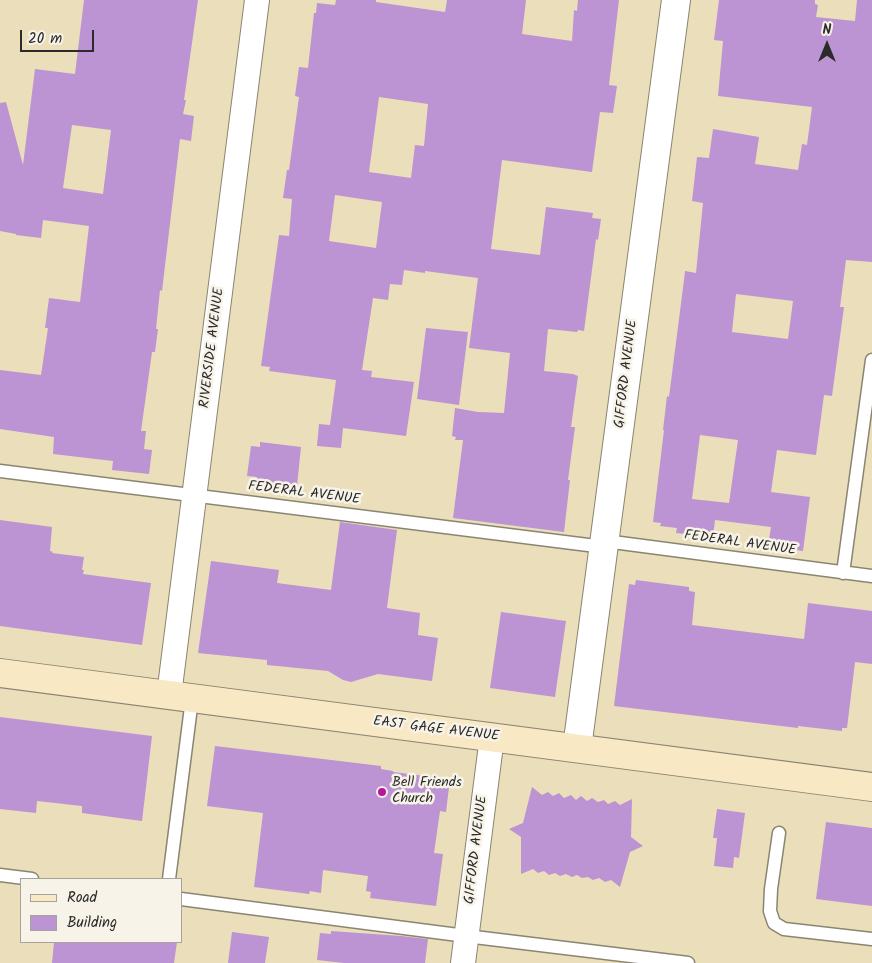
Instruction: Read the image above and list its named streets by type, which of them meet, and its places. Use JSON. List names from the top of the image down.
{
  "streets": {
    "main road": ["EAST GAGE AVENUE"],
    "street": ["RIVERSIDE AVENUE", "GIFFORD AVENUE"],
    "lane": ["FEDERAL AVENUE"]
  },
  "crossings": [
    ["RIVERSIDE AVENUE", "FEDERAL AVENUE"],
    ["RIVERSIDE AVENUE", "EAST GAGE AVENUE"],
    ["GIFFORD AVENUE", "FEDERAL AVENUE"],
    ["GIFFORD AVENUE", "EAST GAGE AVENUE"]
  ],
  "places": ["Bell Friends Church"],
  "legend": ["Road", "Building"],
  "scale_bar": "20 m",
  "north": "top"
}
